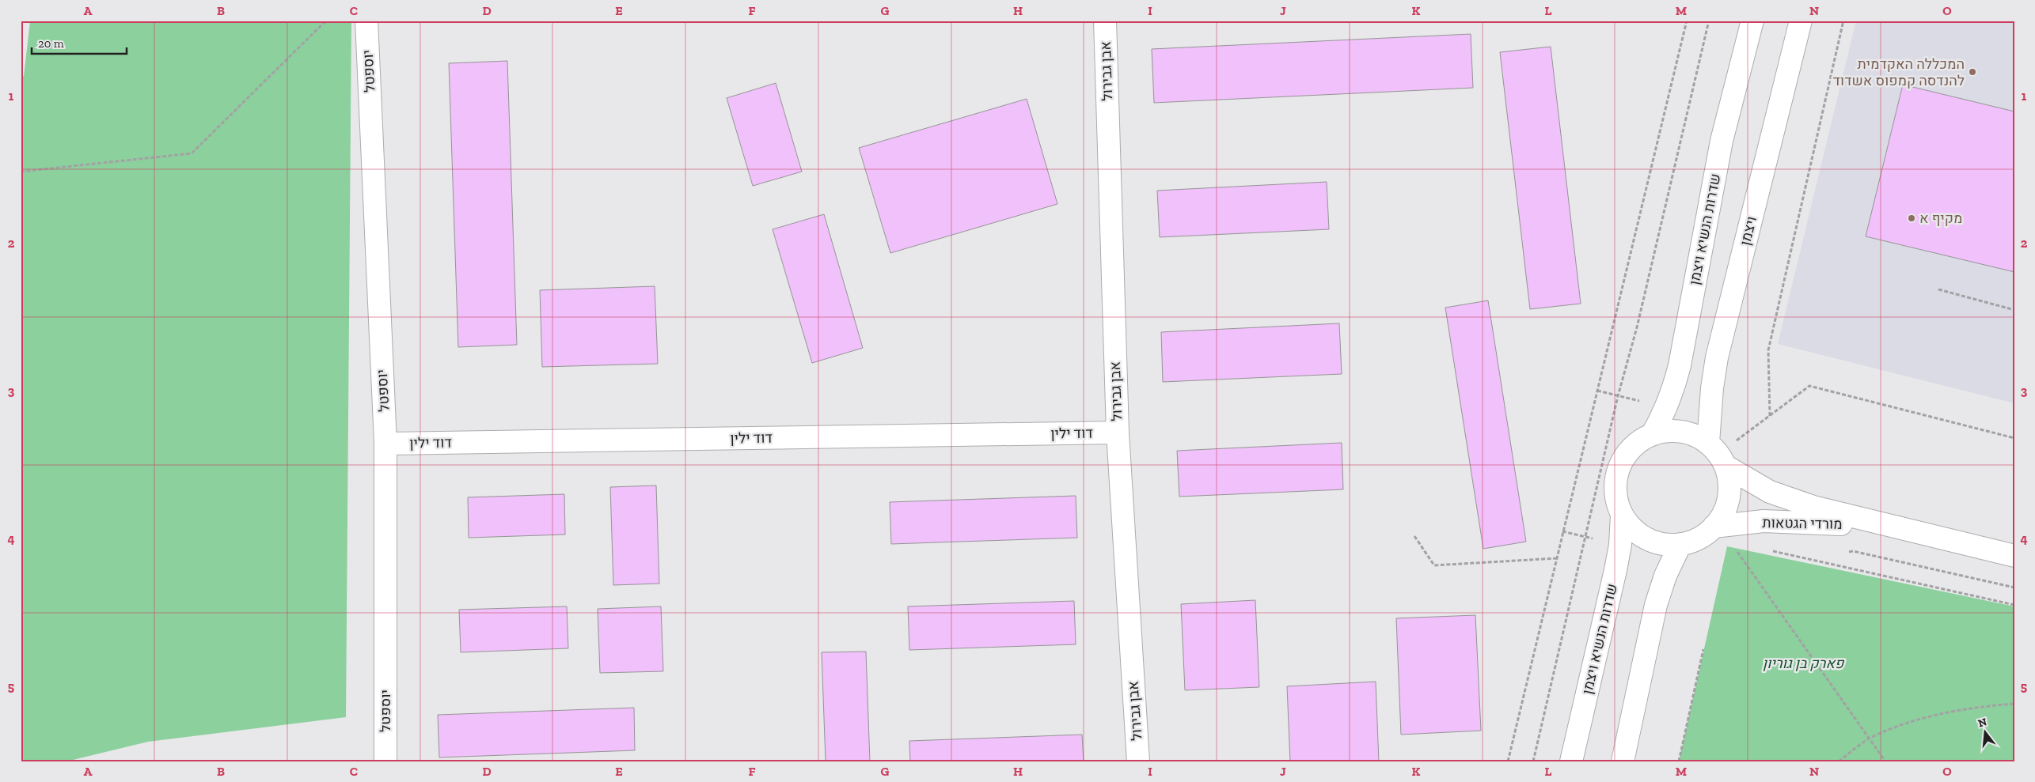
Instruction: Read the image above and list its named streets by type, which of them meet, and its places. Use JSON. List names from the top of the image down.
{
  "streets": {
    "street": [
      "יוספטל",
      "אבן גבירול",
      "שדרות הנשיא ויצמן",
      "ויצמן",
      "דוד ילין",
      "מורדי הגטאות"
    ]
  },
  "crossings": [
    ["יוספטל", "דוד ילין"],
    ["אבן גבירול", "דוד ילין"],
    ["שדרות הנשיא ויצמן", "ויצמן"],
    ["שדרות הנשיא ויצמן", "מורדי הגטאות"],
    ["ויצמן", "מורדי הגטאות"]
  ],
  "parks": ["פארק בן גוריון"],
  "places": ["המכללה האקדמית להנדסה קמפוס אשדוד", "מקיף א"],
  "scale_bar": "20 m",
  "north": "top",
  "grid": {
    "columns": [
      "A",
      "B",
      "C",
      "D",
      "E",
      "F",
      "G",
      "H",
      "I",
      "J",
      "K",
      "L",
      "M",
      "N",
      "O"
    ],
    "rows": [
      "1",
      "2",
      "3",
      "4",
      "5"
    ]
  }
}
